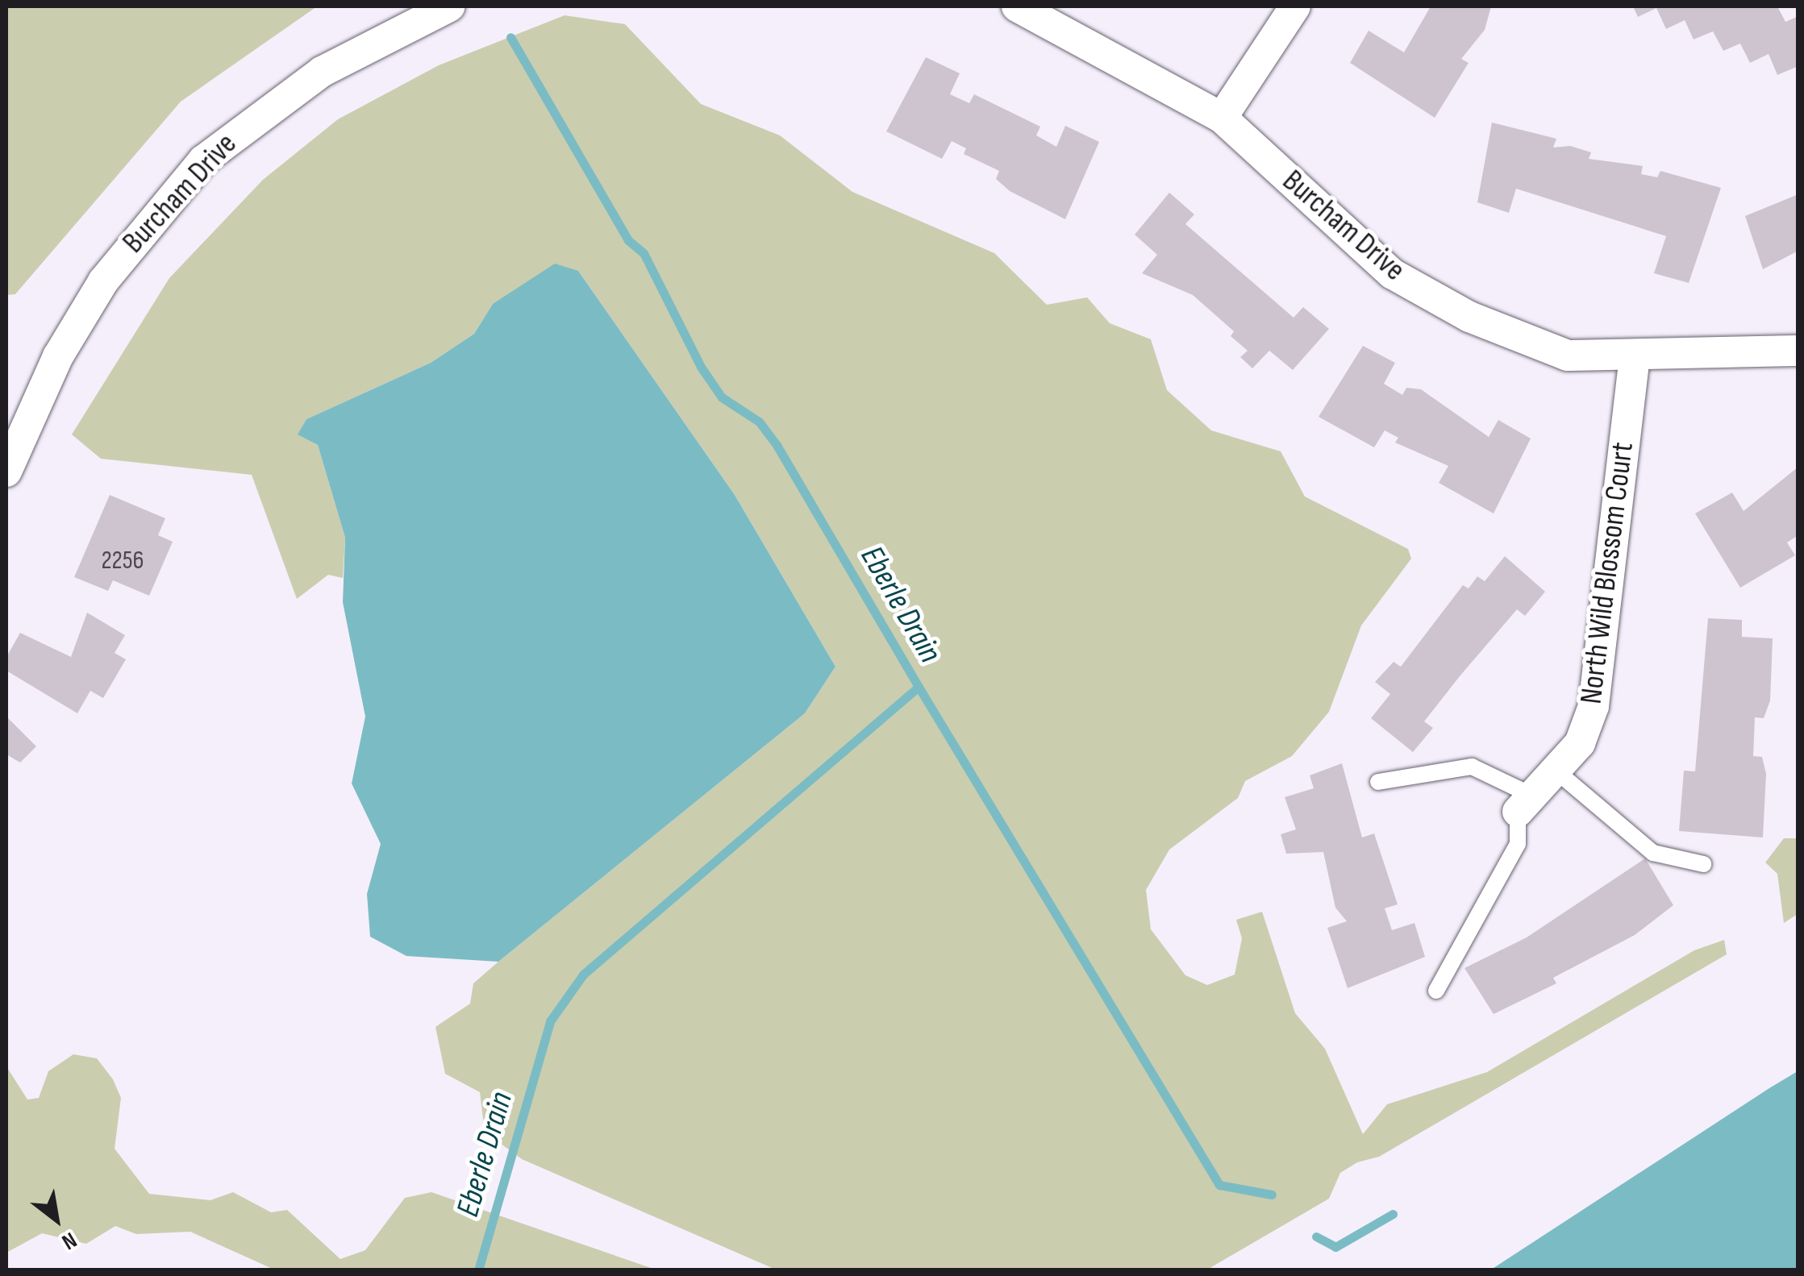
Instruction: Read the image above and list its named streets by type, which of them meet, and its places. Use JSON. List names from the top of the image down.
{
  "streets": {
    "street": ["Burcham Drive", "North Wild Blossom Court"]
  },
  "crossings": [
    ["Burcham Drive", "North Wild Blossom Court"]
  ],
  "water": ["Eberle Drain"],
  "house_numbers": ["2256"],
  "north": "bottom right"
}
